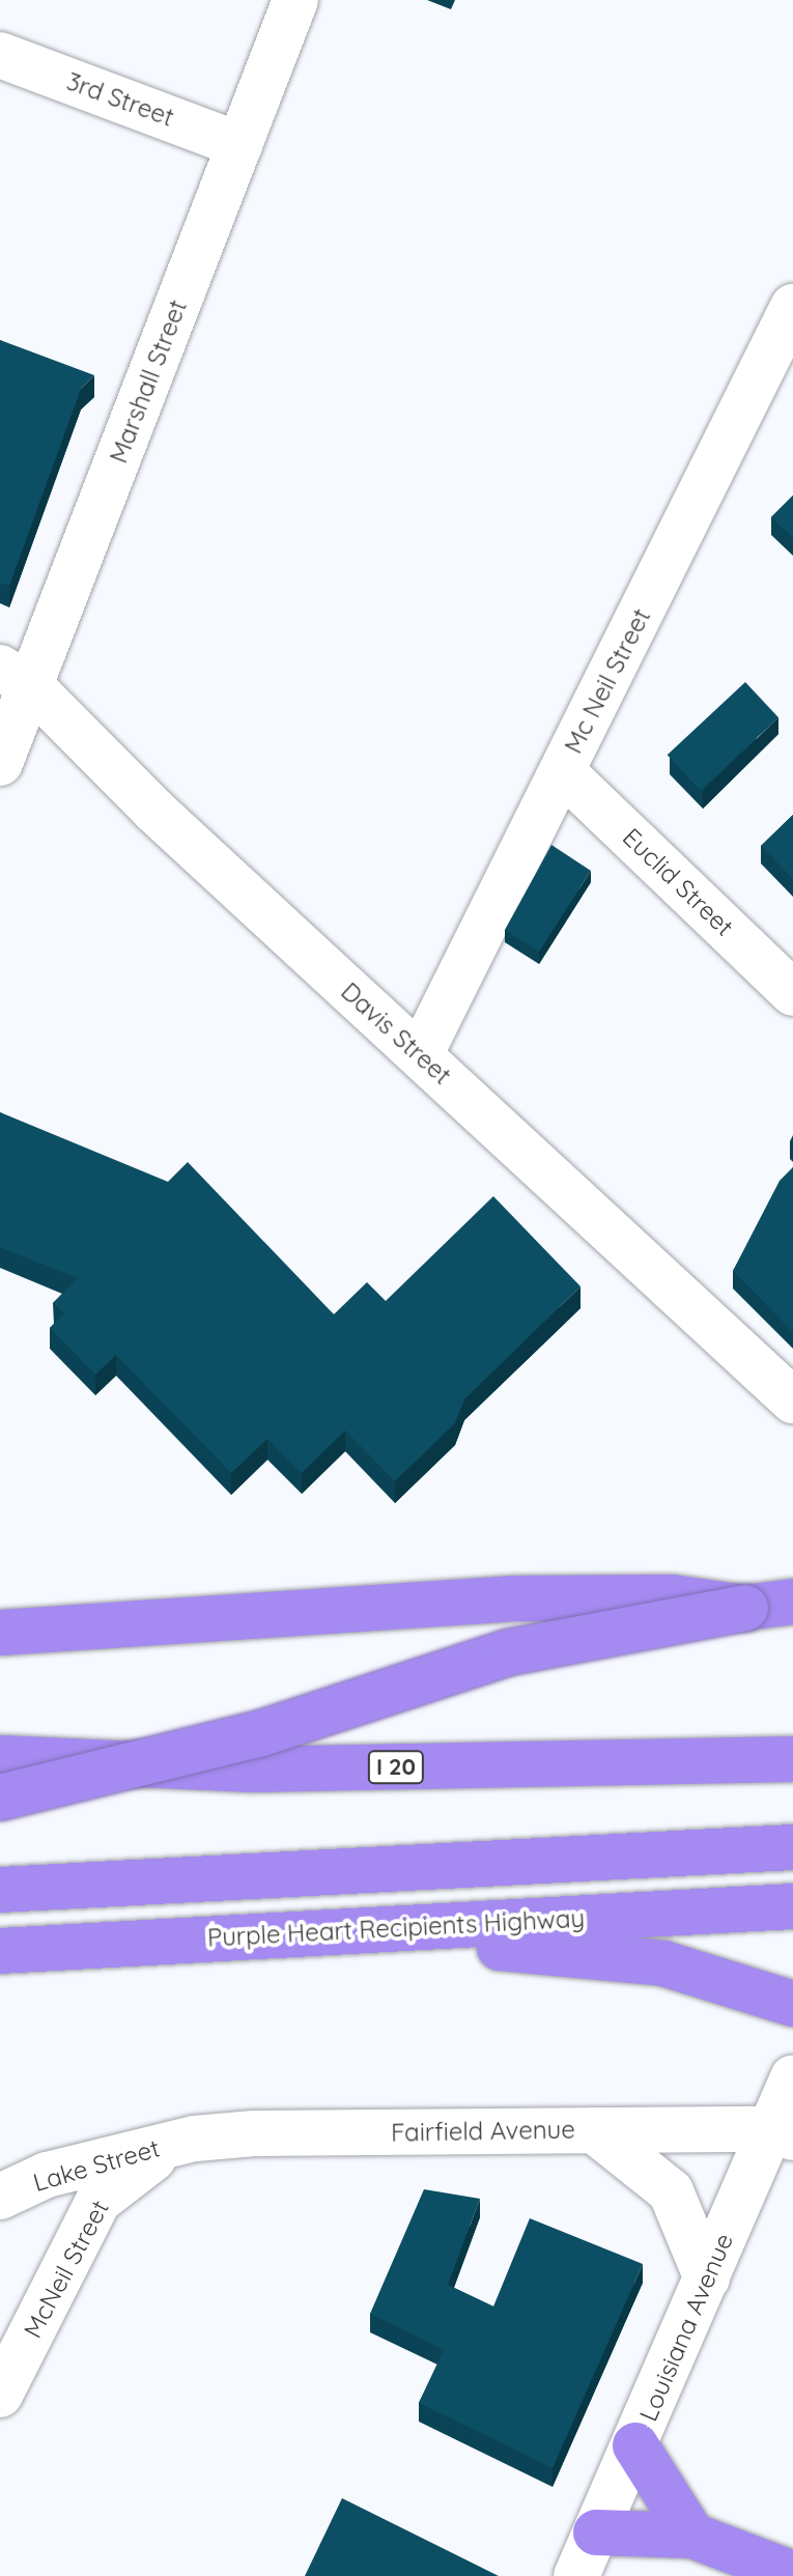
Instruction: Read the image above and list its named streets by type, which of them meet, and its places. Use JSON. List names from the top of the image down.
{
  "streets": {
    "highway": ["I 20", "Purple Heart Recipients Highway"],
    "street": [
      "3rd Street",
      "Marshall Street",
      "Mc Neil Street",
      "Euclid Street",
      "Davis Street",
      "Fairfield Avenue",
      "Lake Street",
      "McNeil Street",
      "Louisiana Avenue"
    ]
  },
  "crossings": [
    ["3rd Street", "Marshall Street"],
    ["Marshall Street", "Davis Street"],
    ["Mc Neil Street", "Euclid Street"],
    ["Mc Neil Street", "Davis Street"],
    ["Fairfield Avenue", "Lake Street"],
    ["Fairfield Avenue", "McNeil Street"],
    ["Fairfield Avenue", "Louisiana Avenue"],
    ["Lake Street", "McNeil Street"]
  ]
}
